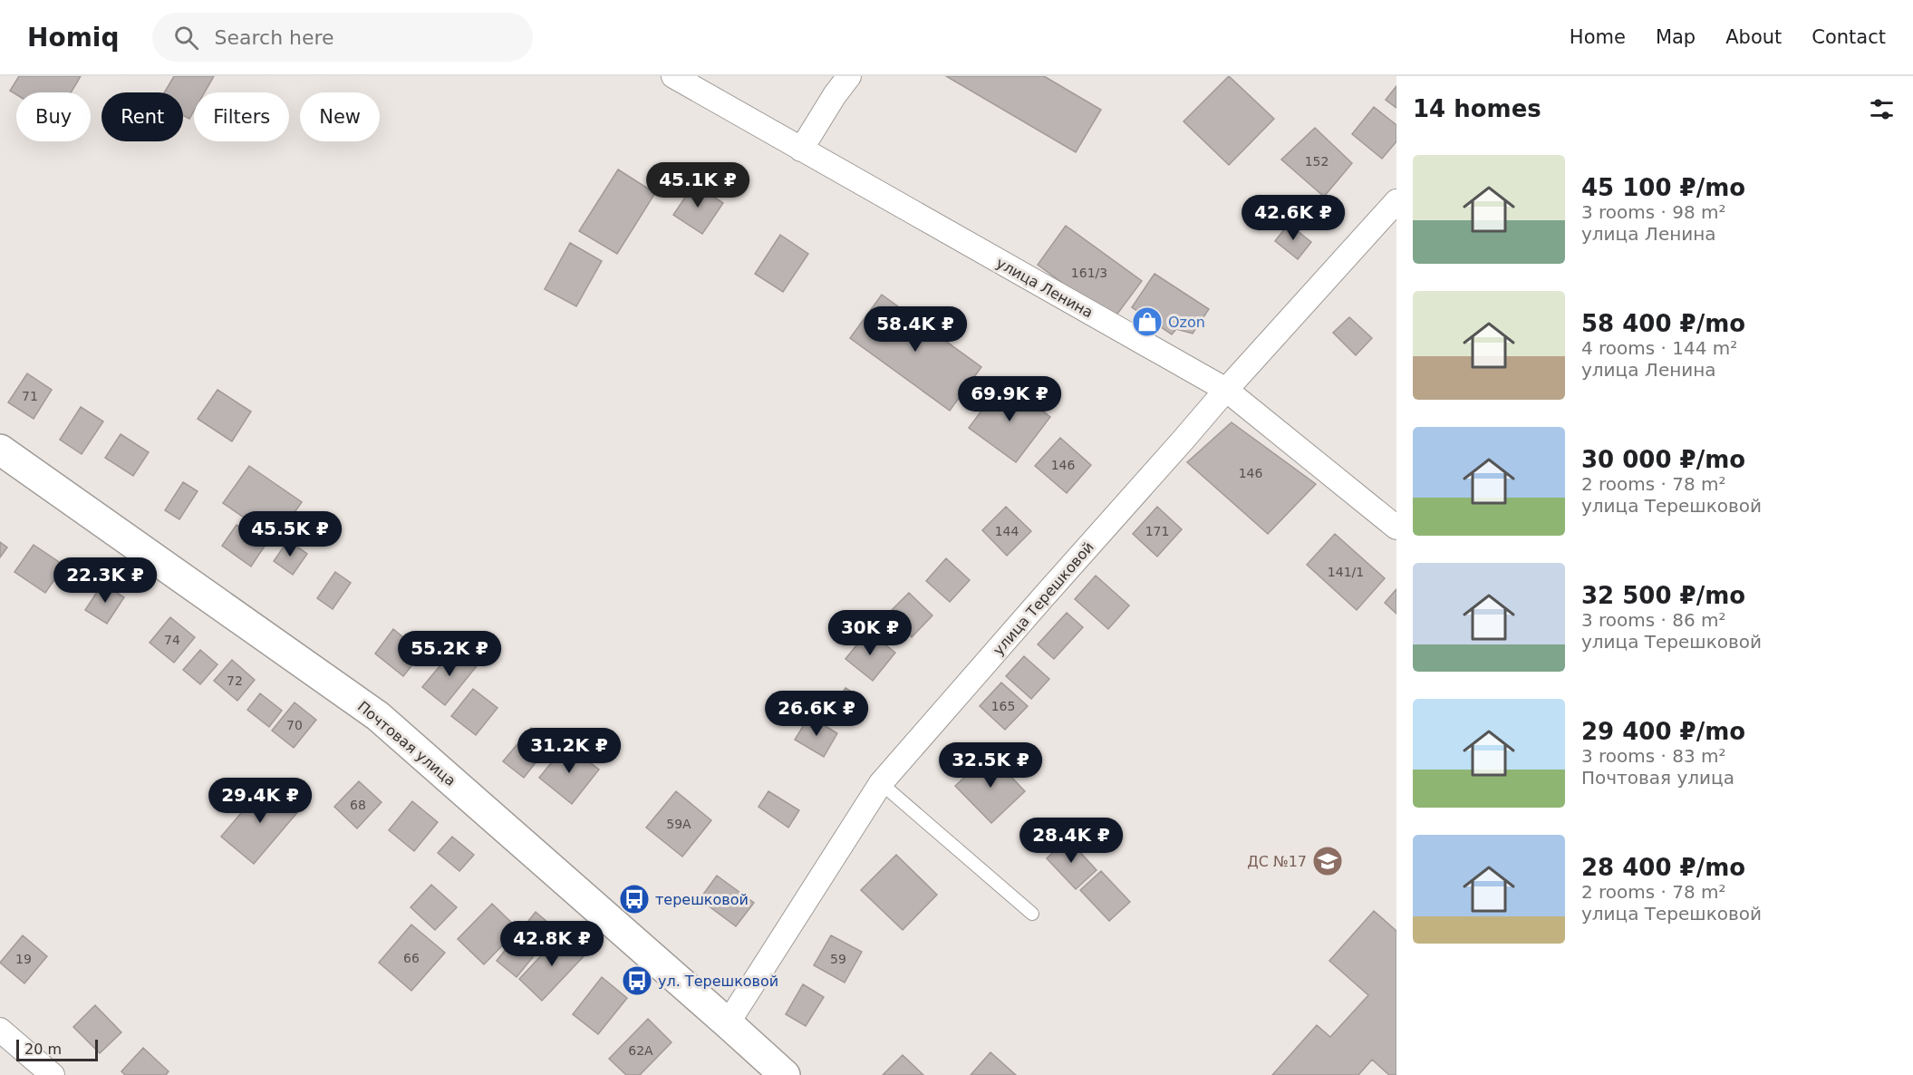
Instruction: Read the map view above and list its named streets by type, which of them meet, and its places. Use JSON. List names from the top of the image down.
{
  "streets": {
    "main road": ["Почтовая улица"],
    "street": ["улица Ленина", "улица Терешковой"]
  },
  "crossings": [
    ["улица Ленина", "улица Терешковой"],
    ["улица Терешковой", "Почтовая улица"]
  ],
  "places": {
    "shop": ["Ozon"],
    "school or university": ["ДС №17"],
    "bus stop": ["терешковой", "ул. Терешковой"]
  },
  "house_numbers": [
    "152",
    "161/3",
    "71",
    "146",
    "146",
    "144",
    "171",
    "141/1",
    "74",
    "72",
    "165",
    "70",
    "68",
    "59А",
    "66",
    "19",
    "59",
    "62А"
  ],
  "scale_bar": "20 m",
  "page": {
    "header": "Homiq",
    "search": "Search here",
    "nav": [
      "Home",
      "Map",
      "About",
      "Contact"
    ],
    "heading": "14 homes",
    "chip": [
      "Buy",
      "Rent",
      "Filters",
      "New"
    ],
    "list": [
      {
        "name": "45 100 ₽/mo",
        "note": "3 rooms · 98 m² · улица Ленина"
      },
      {
        "name": "58 400 ₽/mo",
        "note": "4 rooms · 144 m² · улица Ленина"
      },
      {
        "name": "30 000 ₽/mo",
        "note": "2 rooms · 78 m² · улица Терешковой"
      },
      {
        "name": "32 500 ₽/mo",
        "note": "3 rooms · 86 m² · улица Терешковой"
      },
      {
        "name": "29 400 ₽/mo",
        "note": "3 rooms · 83 m² · Почтовая улица"
      },
      {
        "name": "28 400 ₽/mo",
        "note": "2 rooms · 78 m² · улица Терешковой"
      }
    ],
    "price": [
      "45.1K ₽",
      "42.6K ₽",
      "58.4K ₽",
      "69.9K ₽",
      "45.5K ₽",
      "22.3K ₽",
      "30K ₽",
      "55.2K ₽",
      "26.6K ₽",
      "31.2K ₽",
      "32.5K ₽",
      "29.4K ₽",
      "28.4K ₽",
      "42.8K ₽"
    ],
    "scale": "20 m"
  }
}
